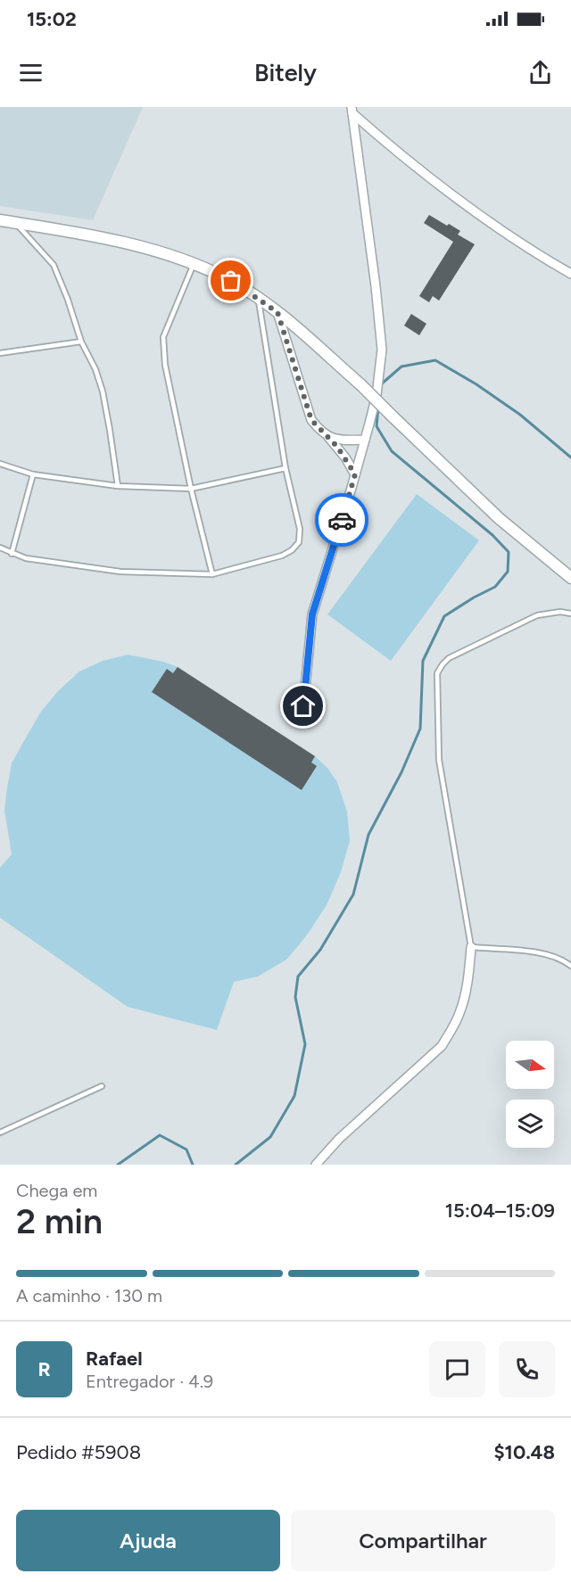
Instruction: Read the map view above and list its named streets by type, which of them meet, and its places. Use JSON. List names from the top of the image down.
{
  "north": "right",
  "page": {
    "status": "15:02",
    "header": "Bitely",
    "heading": ["2 min", "Chega em", "15:04–15:09"],
    "panel": [
      "Rafael",
      "Entregador · 4.9",
      "Pedido #5908",
      "$10.48"
    ],
    "bar": "A caminho · 130 m",
    "round": "R",
    "buttons": ["Ajuda", "Compartilhar"]
  }
}
